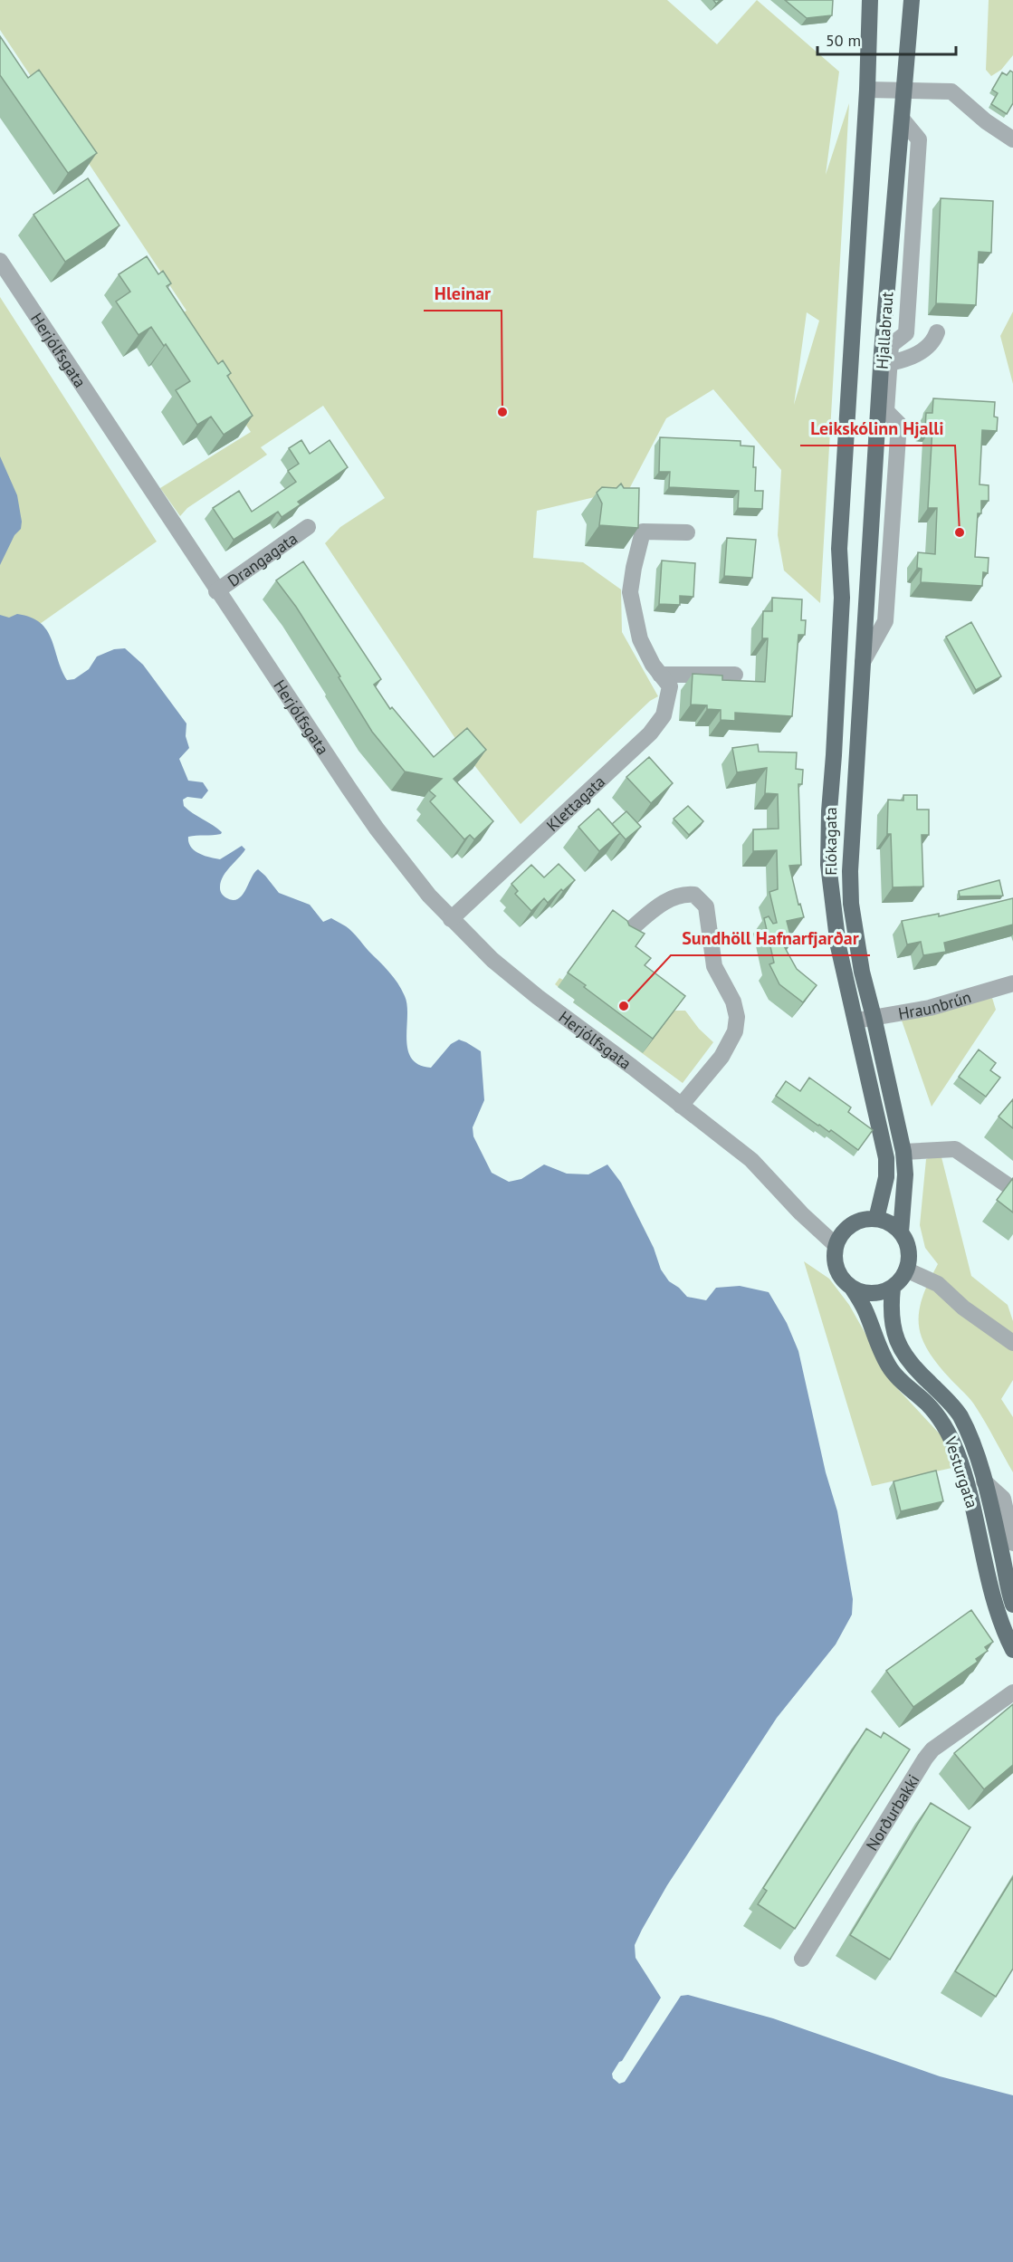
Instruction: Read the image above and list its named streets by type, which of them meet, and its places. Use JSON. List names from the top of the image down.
{
  "streets": {
    "main road": ["Hjallabraut", "Flókagata", "Vesturgata"],
    "street": [
      "Herjólfsgata",
      "Drangagata",
      "Klettagata",
      "Hraunbrún",
      "Norðurbakki"
    ]
  },
  "crossings": [
    ["Hjallabraut", "Flókagata"],
    ["Herjólfsgata", "Drangagata"],
    ["Herjólfsgata", "Klettagata"],
    ["Herjólfsgata", "Vesturgata"],
    ["Flókagata", "Hraunbrún"]
  ],
  "places": ["Hleinar", "Leikskólinn Hjalli", "Sundhöll Hafnarfjarðar"],
  "scale_bar": "50 m"
}
